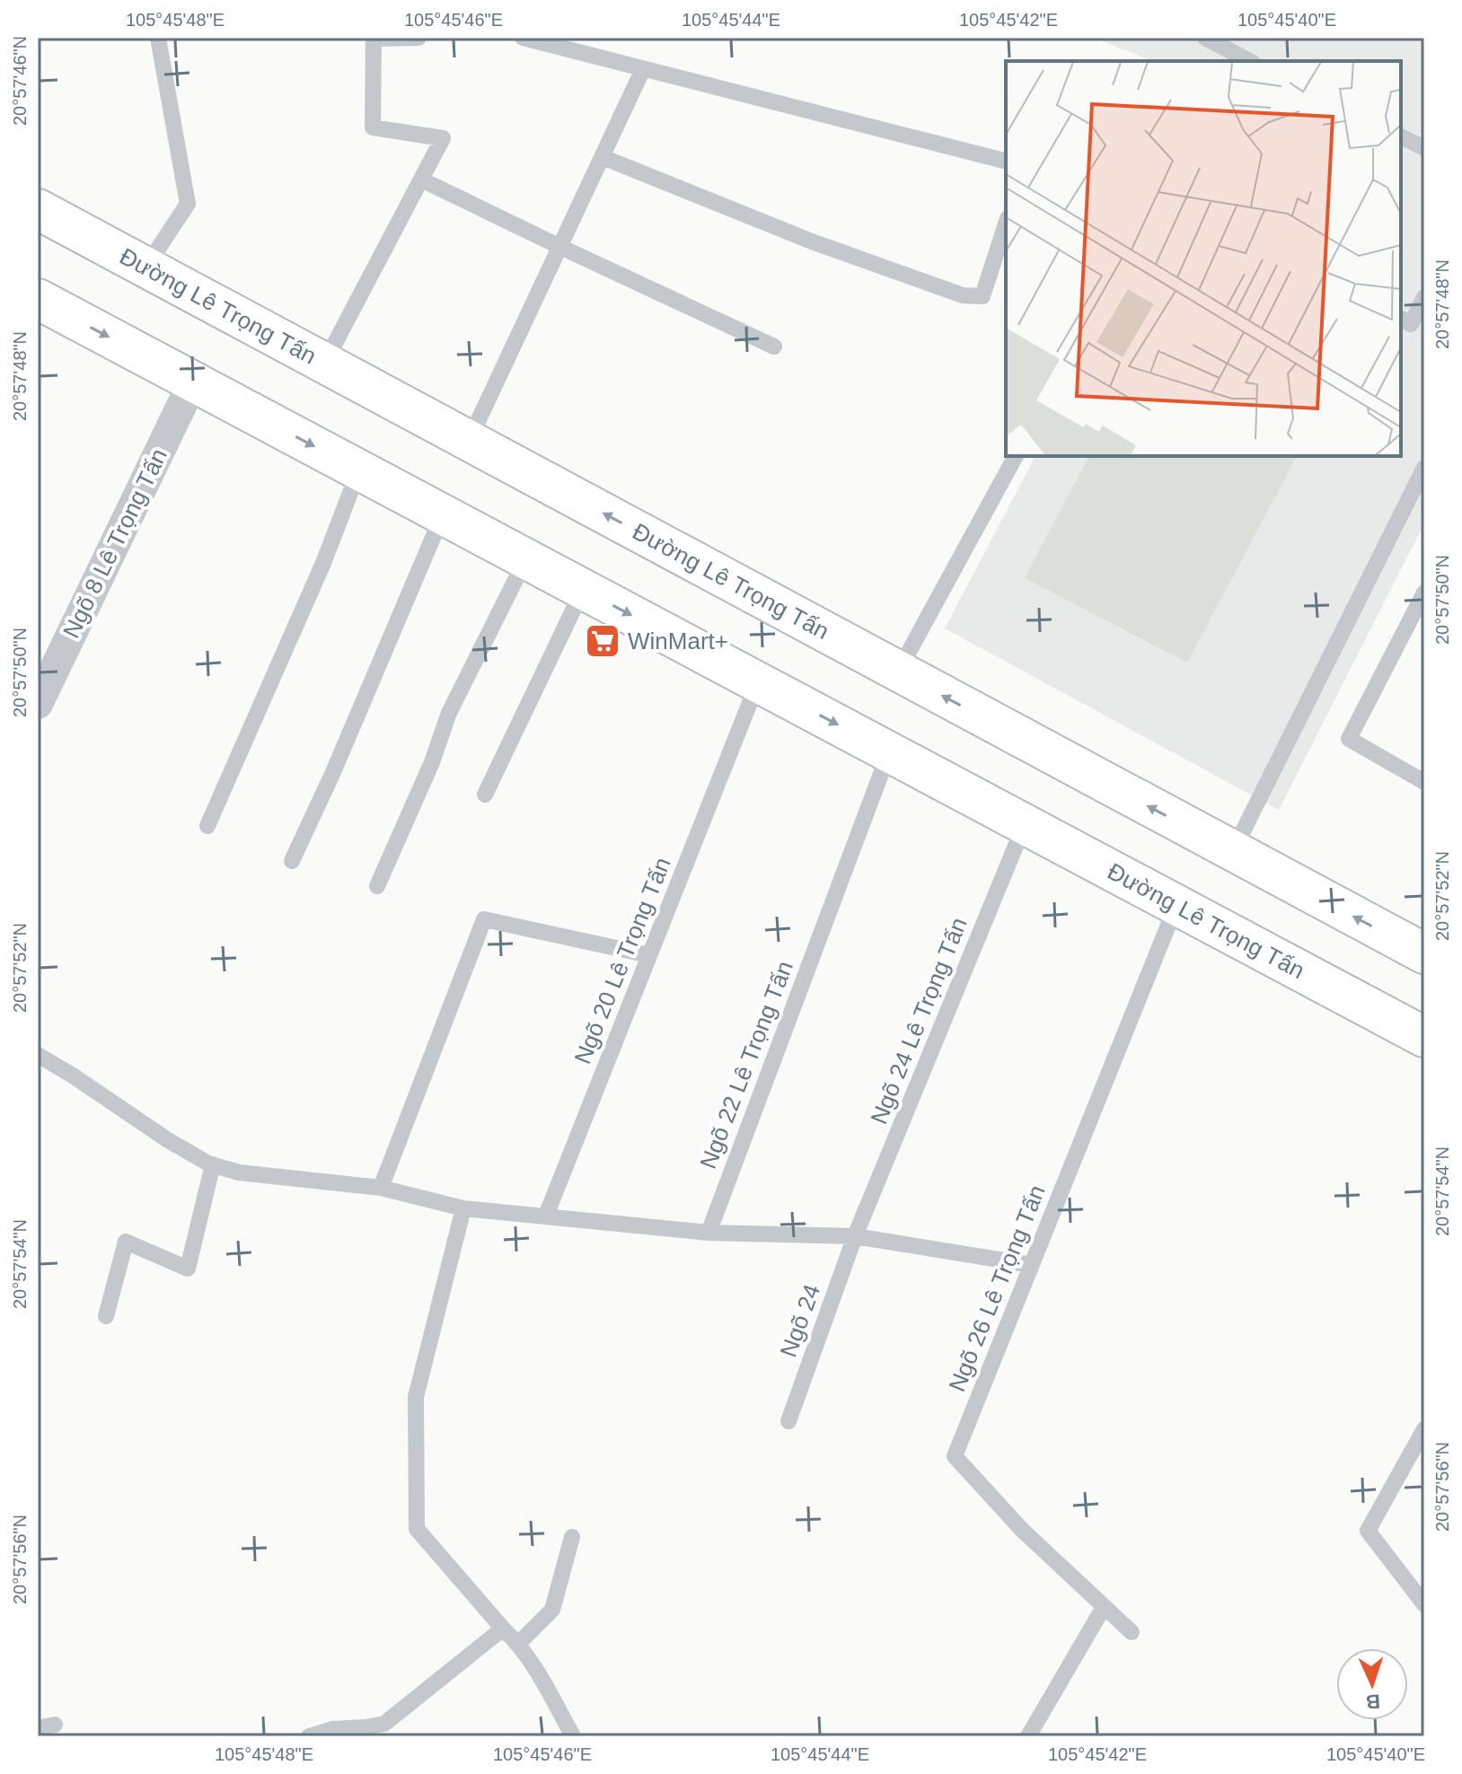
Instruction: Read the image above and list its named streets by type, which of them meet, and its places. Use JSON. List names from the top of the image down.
{
  "streets": {
    "main road": ["Đường Lê Trọng Tấn"],
    "street": ["Ngõ 8 Lê Trọng Tấn"],
    "lane": [
      "Ngõ 20 Lê Trọng Tấn",
      "Ngõ 24 Lê Trọng Tấn",
      "Ngõ 22 Lê Trọng Tấn",
      "Ngõ 26 Lê Trọng Tấn",
      "Ngõ 24"
    ]
  },
  "crossings": [
    ["Đường Lê Trọng Tấn", "Ngõ 8 Lê Trọng Tấn"],
    ["Đường Lê Trọng Tấn", "Ngõ 20 Lê Trọng Tấn"],
    ["Đường Lê Trọng Tấn", "Ngõ 24 Lê Trọng Tấn"],
    ["Đường Lê Trọng Tấn", "Ngõ 22 Lê Trọng Tấn"],
    ["Đường Lê Trọng Tấn", "Ngõ 26 Lê Trọng Tấn"],
    ["Ngõ 24 Lê Trọng Tấn", "Ngõ 24"]
  ],
  "places": {
    "supermarket": ["WinMart+"]
  },
  "north": "bottom",
  "coordinates": [
    "105°45'48\"E",
    "105°45'46\"E",
    "105°45'44\"E",
    "105°45'42\"E",
    "105°45'40\"E",
    "20°57'46\"N",
    "20°57'48\"N",
    "20°57'50\"N",
    "20°57'52\"N",
    "20°57'54\"N",
    "20°57'56\"N"
  ]
}
